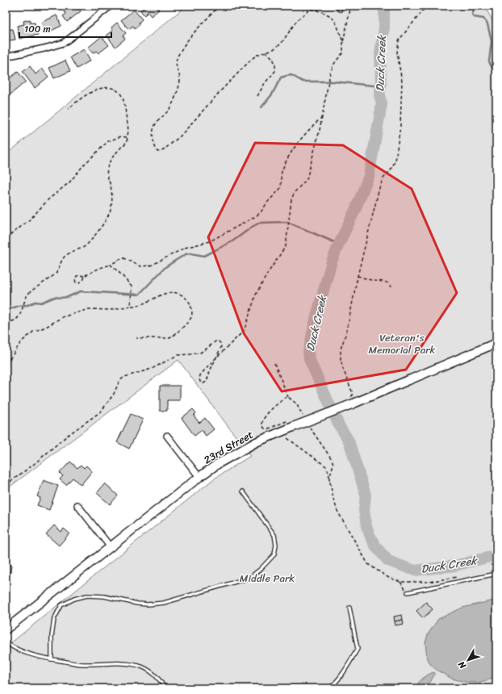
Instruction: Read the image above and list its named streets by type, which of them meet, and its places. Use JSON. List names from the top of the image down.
{
  "streets": {
    "street": ["23rd Street"]
  },
  "water": ["Duck Creek"],
  "parks": ["Veteran's Memorial Park", "Middle Park"],
  "scale_bar": "100 m",
  "north": "bottom left"
}
